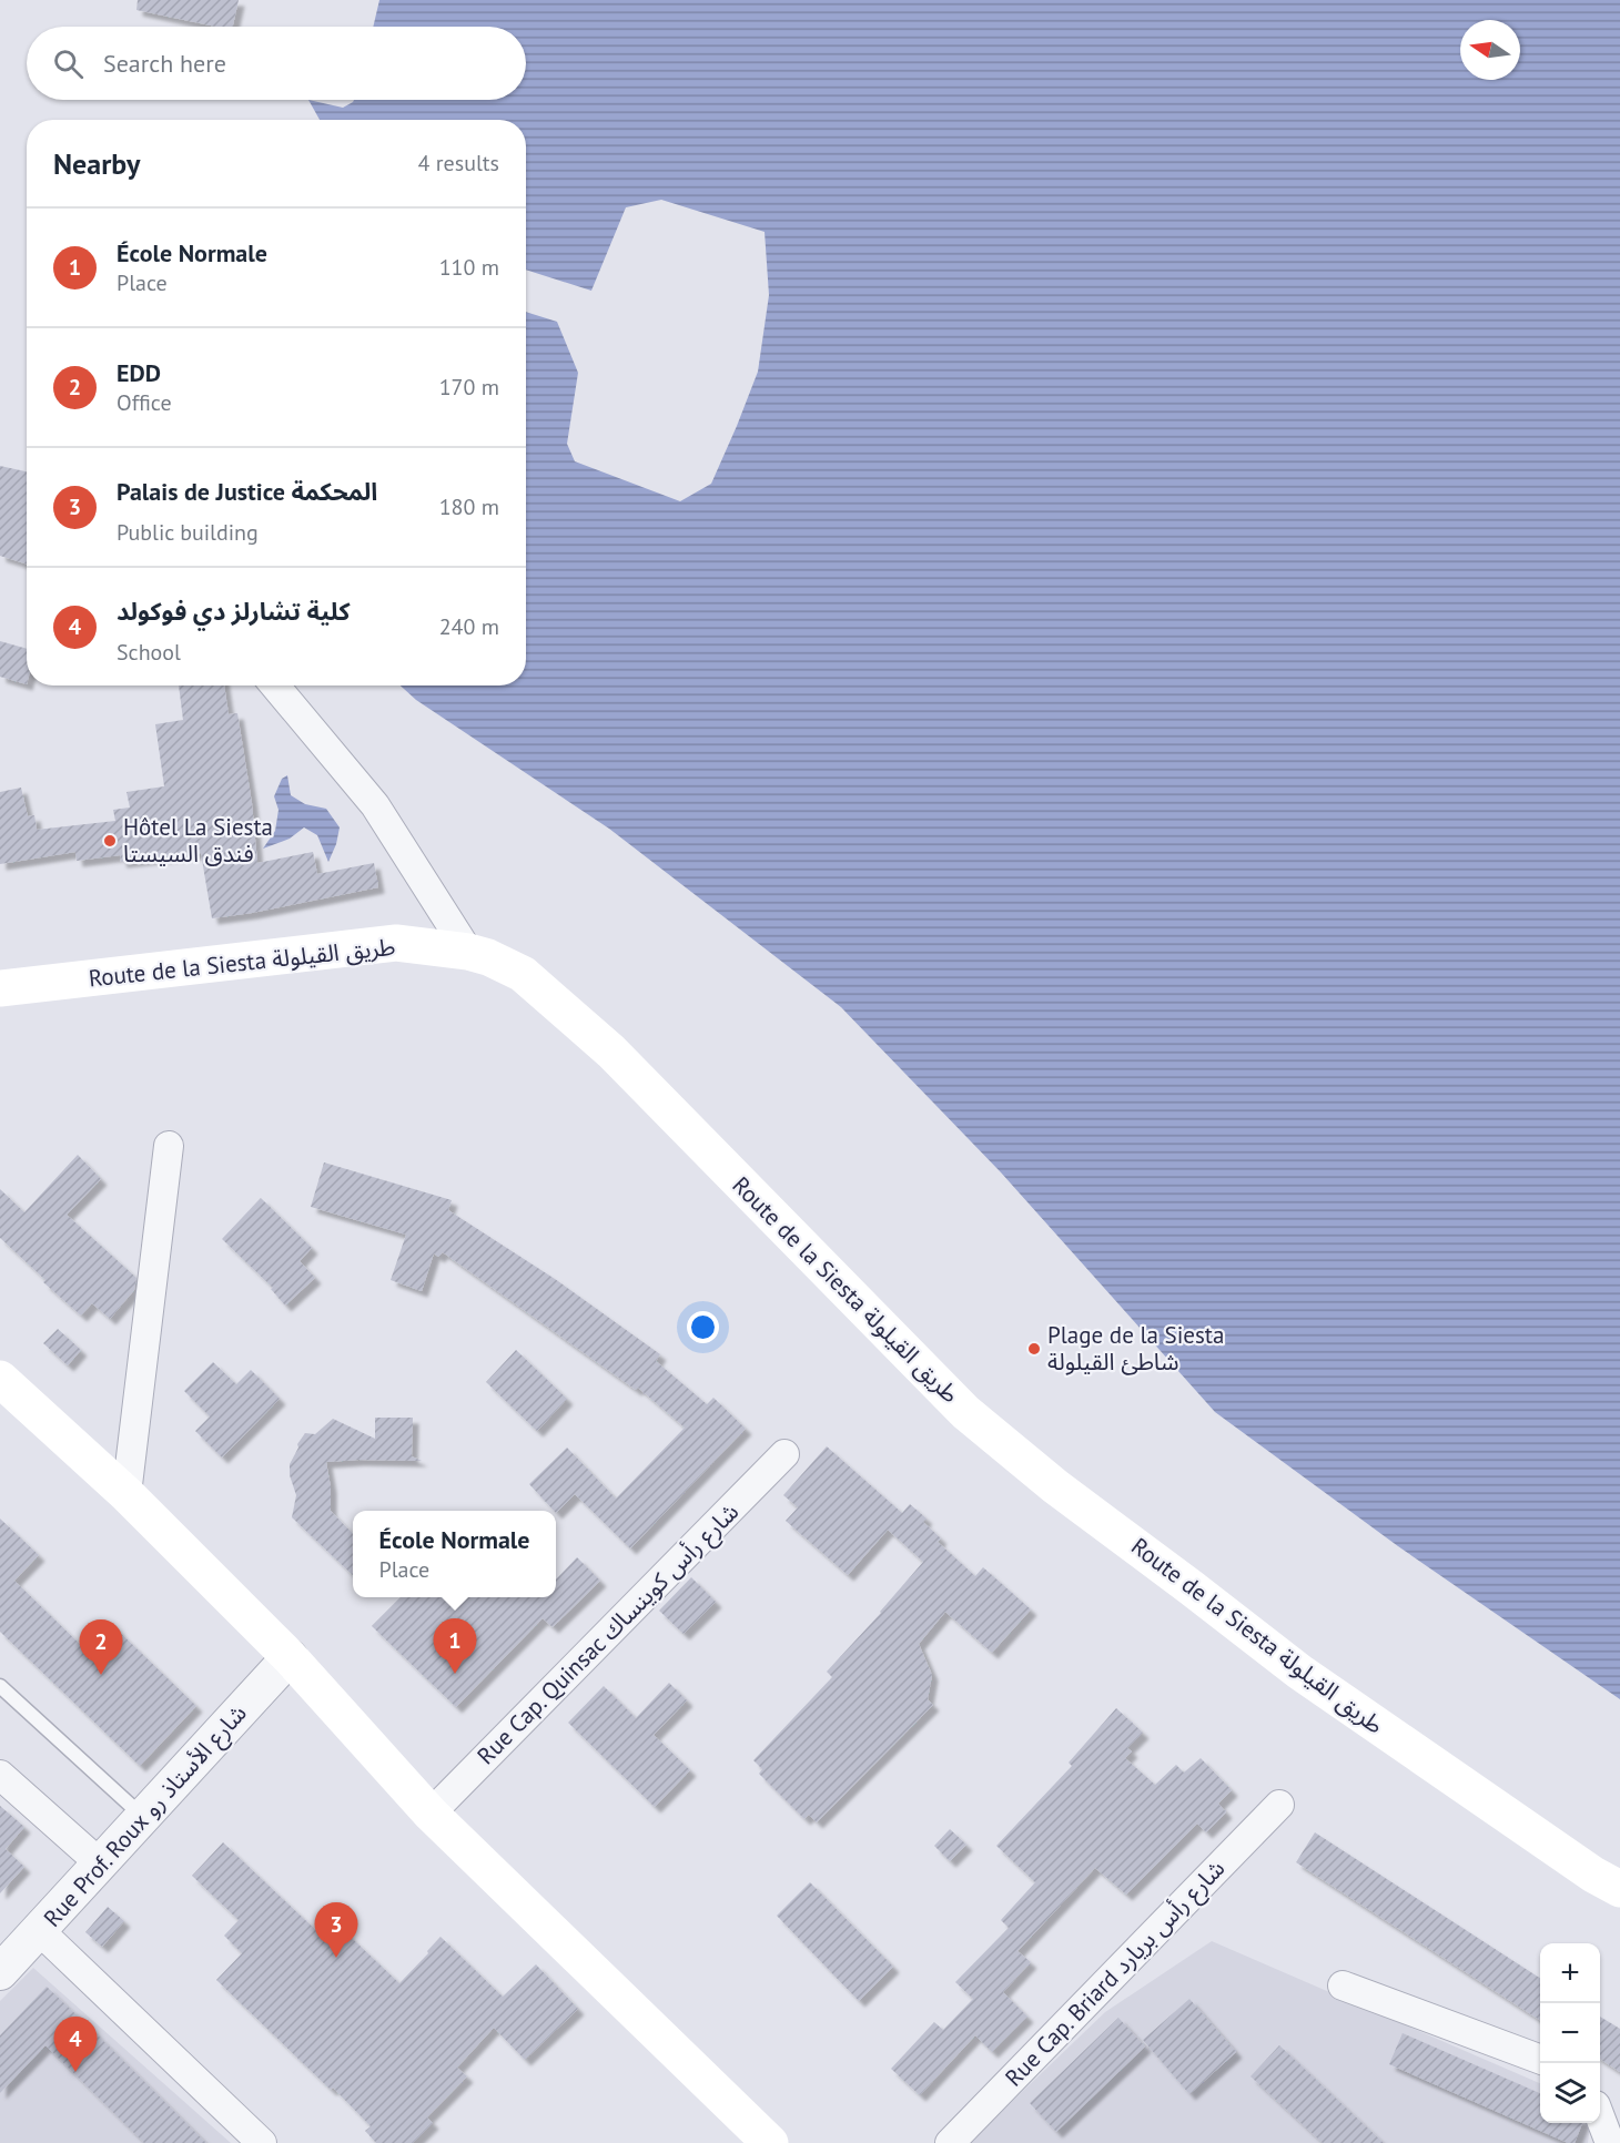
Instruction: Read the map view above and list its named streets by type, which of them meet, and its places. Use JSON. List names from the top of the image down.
{
  "streets": {
    "main road": ["Route de la Siesta طريق القيلولة"],
    "street": ["Rue Cap. Quinsac شارع رأس كوينساك", "Rue Prof. Roux شارع الأستاذ رو", "Rue Cap. Briard شارع رأس بريارد"]
  },
  "places": ["Hôtel La Siesta فندق السيستا", "Plage de la Siesta شاطئ القيلولة"],
  "north": "left",
  "page": {
    "search": "Search here",
    "heading": ["Nearby", "4 results"],
    "list": [
      {
        "mark": "1",
        "name": "École Normale",
        "note": "Place",
        "value": "110 m"
      },
      {
        "mark": "2",
        "name": "EDD",
        "note": "Office",
        "value": "170 m"
      },
      {
        "mark": "3",
        "name": "Palais de Justice المحكمة",
        "note": "Public building",
        "value": "180 m"
      },
      {
        "mark": "4",
        "name": "كلية تشارلز دي فوكولد",
        "note": "School",
        "value": "240 m"
      }
    ],
    "popup": ["École Normale", "Place"],
    "pins": [
      "1",
      "2",
      "3",
      "4"
    ],
    "map_buttons": ["+", "−"]
  }
}
